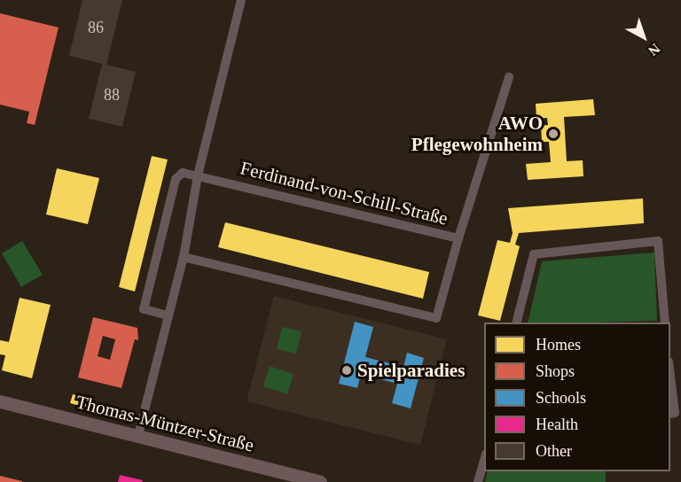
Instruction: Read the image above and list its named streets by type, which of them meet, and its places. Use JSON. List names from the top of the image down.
{
  "streets": {
    "street": ["Ferdinand-von-Schill-Straße", "Thomas-Müntzer-Straße"]
  },
  "places": ["AWO Pflegewohnheim", "Spielparadies"],
  "house_numbers": ["86", "88"],
  "legend": [
    "Homes",
    "Shops",
    "Schools",
    "Health",
    "Other"
  ],
  "north": "bottom right"
}
